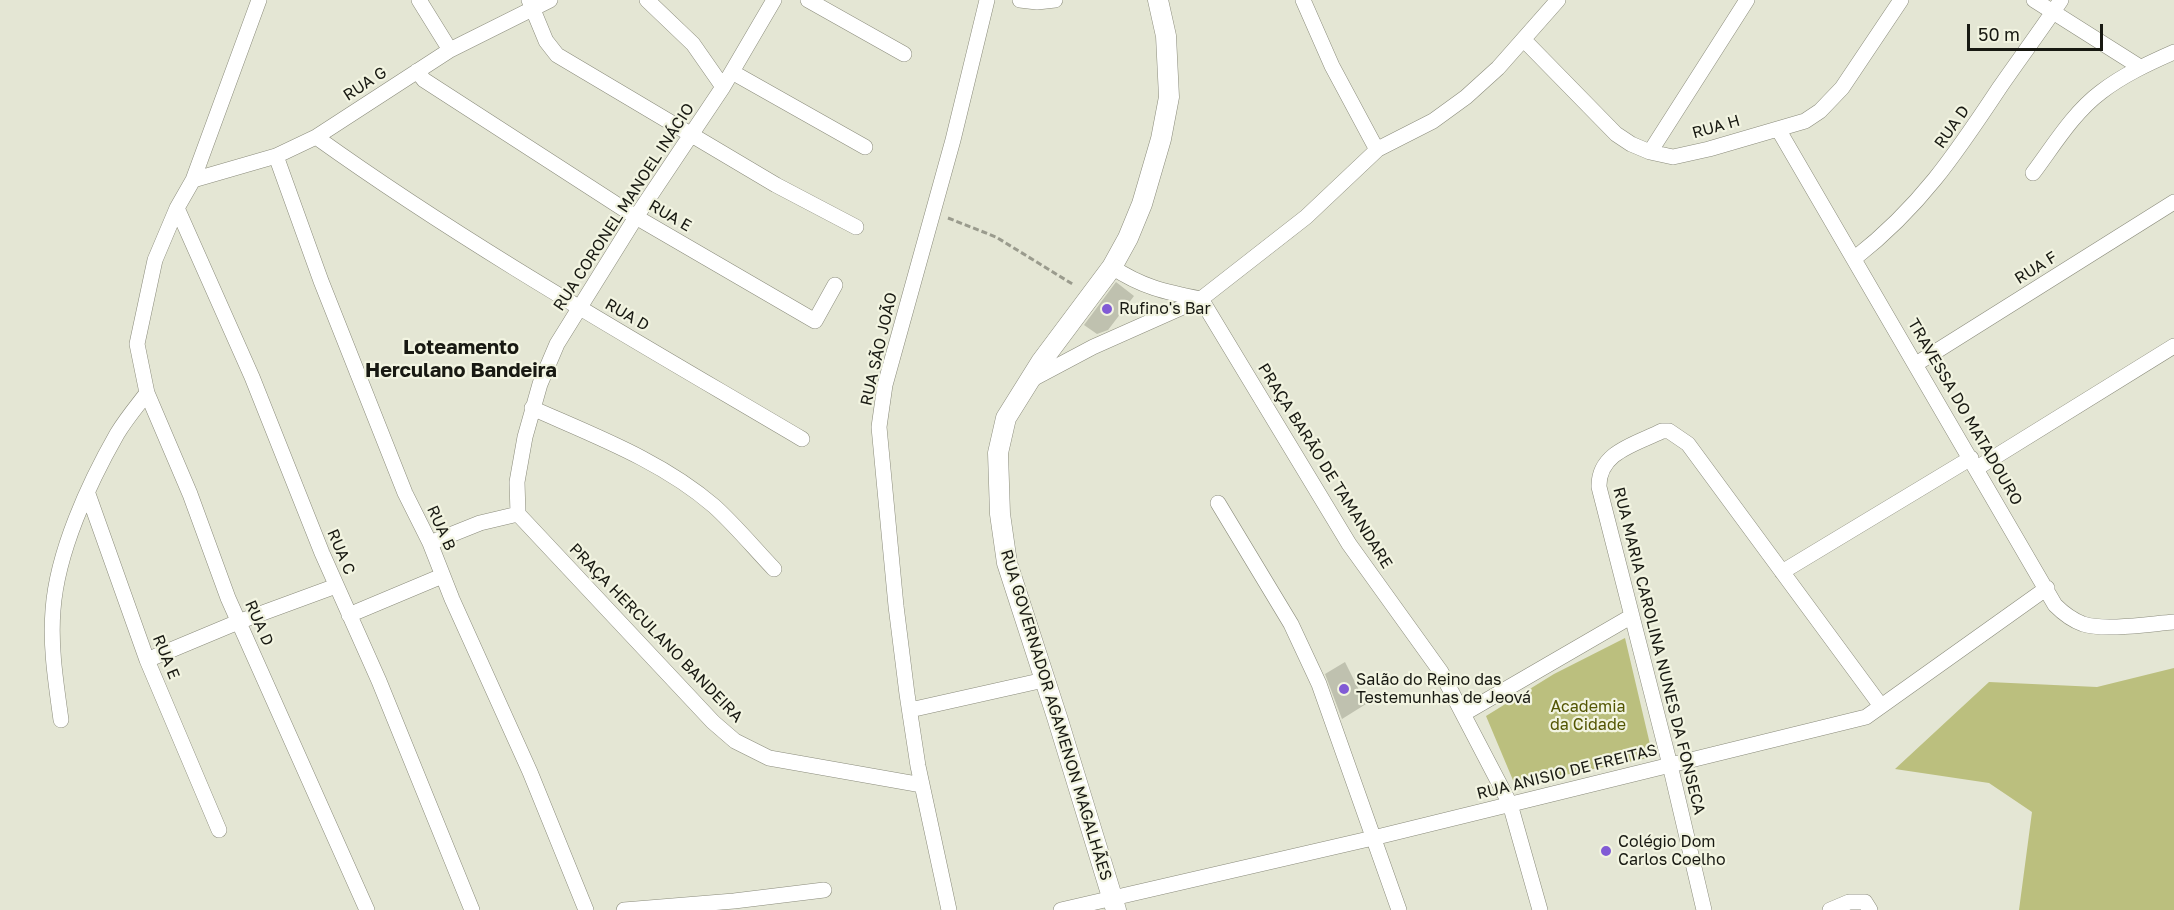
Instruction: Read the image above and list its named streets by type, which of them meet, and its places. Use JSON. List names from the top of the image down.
{
  "streets": {
    "street": [
      "RUA G",
      "RUA H",
      "RUA D",
      "RUA CORONEL MANOEL INÁCIO",
      "RUA E",
      "RUA F",
      "RUA SÃO JOÃO",
      "TRAVESSA DO MATADOURO",
      "PRAÇA BARÃO DE TAMANDARE",
      "RUA B",
      "RUA C",
      "PRAÇA HERCULANO BANDEIRA",
      "RUA MARIA CAROLINA NUNES DA FONSECA",
      "RUA GOVERNADOR AGAMENON MAGALHÃES",
      "RUA ANISIO DE FREITAS"
    ]
  },
  "crossings": [
    ["RUA G", "RUA D"],
    ["RUA G", "RUA E"],
    ["RUA G", "RUA B"],
    ["RUA H", "TRAVESSA DO MATADOURO"],
    ["RUA D", "RUA CORONEL MANOEL INÁCIO"],
    ["RUA D", "TRAVESSA DO MATADOURO"],
    ["RUA D", "RUA C"],
    ["RUA CORONEL MANOEL INÁCIO", "RUA E"],
    ["RUA CORONEL MANOEL INÁCIO", "PRAÇA HERCULANO BANDEIRA"],
    ["RUA F", "TRAVESSA DO MATADOURO"],
    ["RUA SÃO JOÃO", "PRAÇA HERCULANO BANDEIRA"],
    ["TRAVESSA DO MATADOURO", "RUA ANISIO DE FREITAS"],
    ["PRAÇA BARÃO DE TAMANDARE", "RUA ANISIO DE FREITAS"],
    ["RUA MARIA CAROLINA NUNES DA FONSECA", "RUA ANISIO DE FREITAS"],
    ["RUA GOVERNADOR AGAMENON MAGALHÃES", "RUA ANISIO DE FREITAS"]
  ],
  "districts": ["Loteamento Herculano Bandeira"],
  "parks": ["Academia da Cidade"],
  "places": ["Rufino's Bar", "Salão do Reino das Testemunhas de Jeová", "Colégio Dom Carlos Coelho"],
  "scale_bar": "50 m"
}
